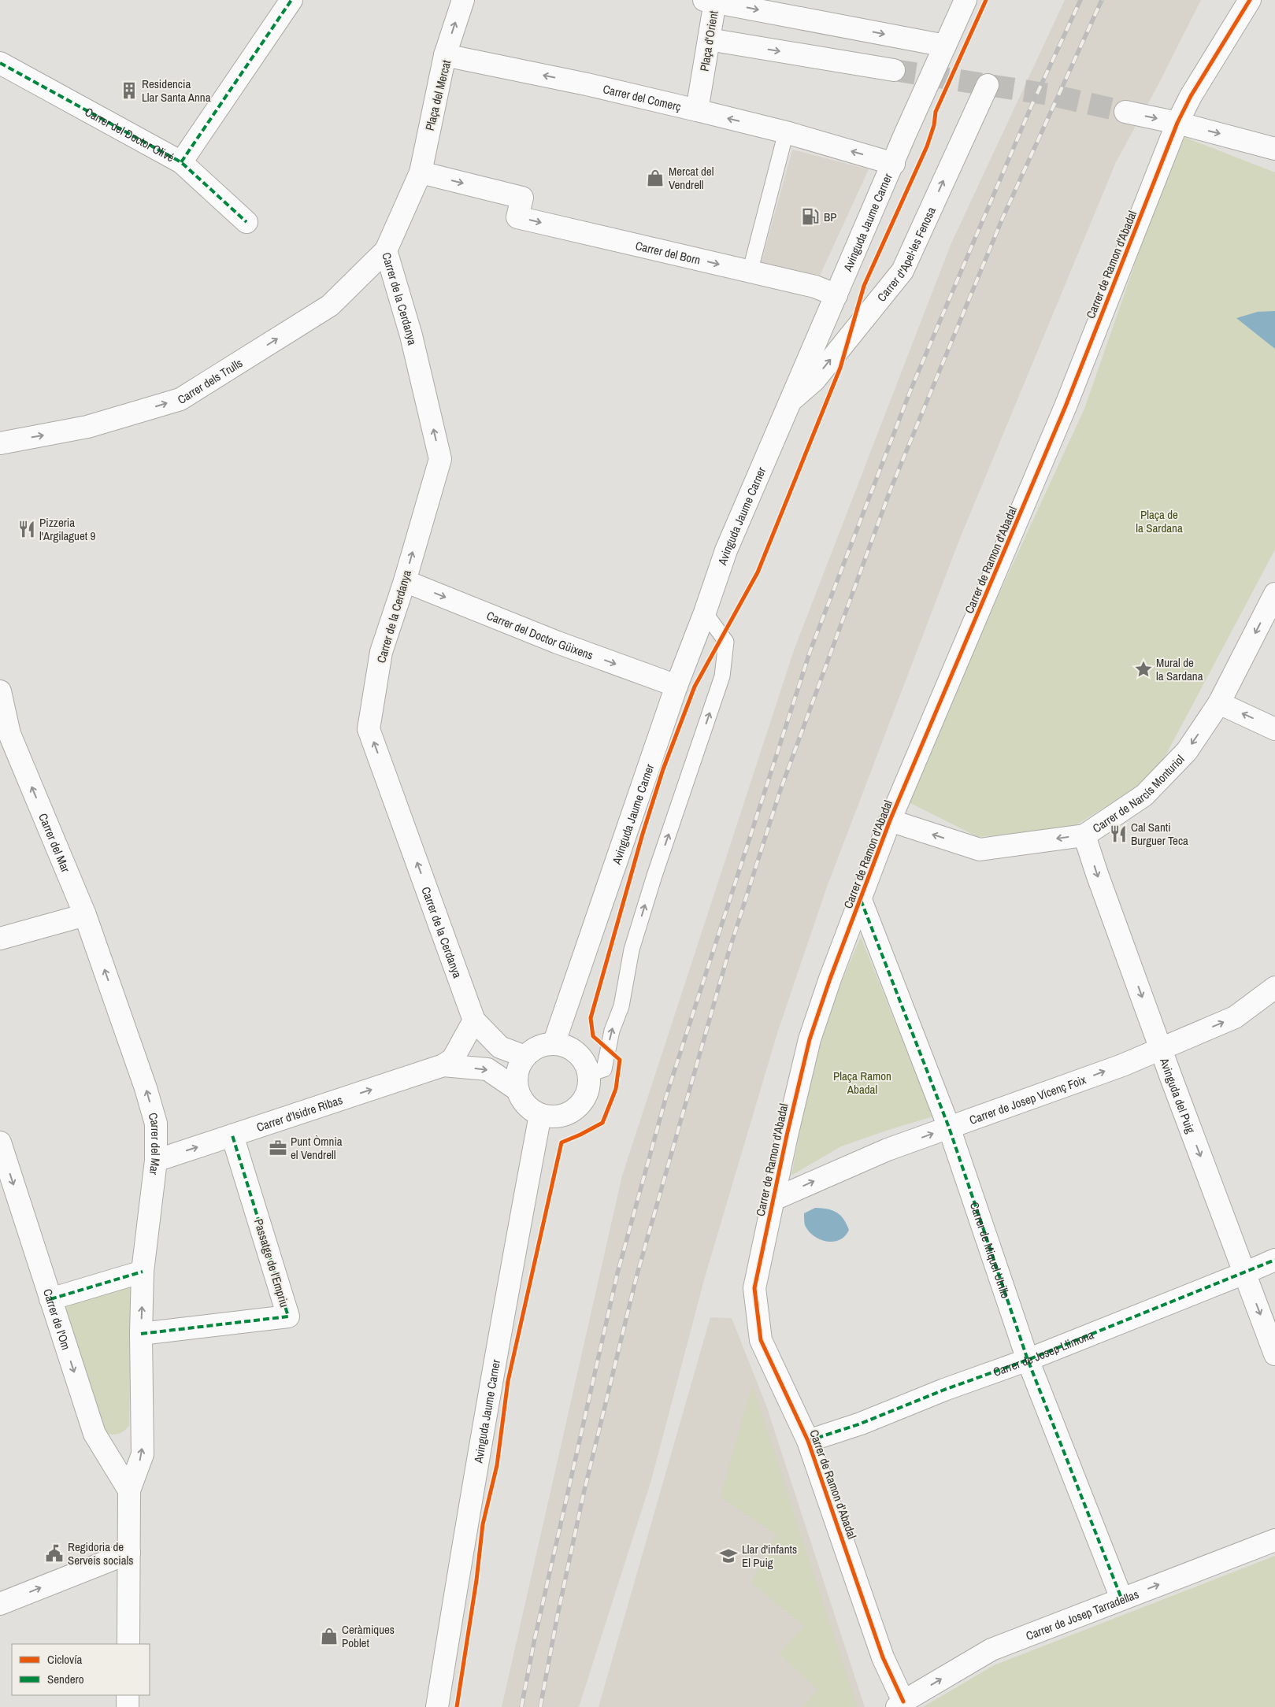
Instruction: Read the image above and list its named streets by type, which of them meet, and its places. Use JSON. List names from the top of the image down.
{
  "streets": {
    "street": [
      "Plaça d'Orient",
      "Plaça del Mercat",
      "Carrer del Comerç",
      "Carrer del Doctor Olivé",
      "Avinguda Jaume Carner",
      "Carrer del Born",
      "Carrer d'Apel·les Fenosa",
      "Carrer de Ramon d'Abadal",
      "Carrer de la Cerdanya",
      "Carrer dels Trulls",
      "Carrer del Doctor Güixens",
      "Carrer de Narcís Monturiol",
      "Carrer del Mar",
      "Avinguda del Puig",
      "Carrer de Josep Vicenç Foix",
      "Carrer d'Isidre Ribas",
      "Carrer de Miquel Utrillo",
      "Passatge de l'Empriu",
      "Carrer de l'Om",
      "Carrer de Josep Llimona",
      "Carrer de Josep Tarradellas"
    ]
  },
  "crossings": [
    ["Plaça d'Orient", "Carrer del Comerç"],
    ["Plaça d'Orient", "Avinguda Jaume Carner"],
    ["Plaça del Mercat", "Carrer del Comerç"],
    ["Plaça del Mercat", "Carrer del Born"],
    ["Plaça del Mercat", "Carrer de la Cerdanya"],
    ["Avinguda Jaume Carner", "Carrer del Born"],
    ["Avinguda Jaume Carner", "Carrer d'Apel·les Fenosa"],
    ["Avinguda Jaume Carner", "Carrer de la Cerdanya"],
    ["Avinguda Jaume Carner", "Carrer del Doctor Güixens"],
    ["Avinguda Jaume Carner", "Carrer d'Isidre Ribas"],
    ["Carrer del Born", "Carrer de la Cerdanya"],
    ["Carrer de Ramon d'Abadal", "Carrer de Narcís Monturiol"],
    ["Carrer de Ramon d'Abadal", "Carrer de Josep Vicenç Foix"],
    ["Carrer de Ramon d'Abadal", "Carrer de Miquel Utrillo"],
    ["Carrer de Ramon d'Abadal", "Carrer de Josep Llimona"],
    ["Carrer de Ramon d'Abadal", "Carrer de Josep Tarradellas"],
    ["Carrer de la Cerdanya", "Carrer dels Trulls"],
    ["Carrer de la Cerdanya", "Carrer del Doctor Güixens"],
    ["Carrer de la Cerdanya", "Carrer d'Isidre Ribas"],
    ["Carrer de Narcís Monturiol", "Avinguda del Puig"],
    ["Carrer del Mar", "Carrer d'Isidre Ribas"],
    ["Carrer del Mar", "Passatge de l'Empriu"],
    ["Carrer del Mar", "Carrer de l'Om"],
    ["Avinguda del Puig", "Carrer de Josep Vicenç Foix"],
    ["Avinguda del Puig", "Carrer de Josep Llimona"],
    ["Carrer de Josep Vicenç Foix", "Carrer de Miquel Utrillo"],
    ["Carrer d'Isidre Ribas", "Passatge de l'Empriu"],
    ["Carrer de Miquel Utrillo", "Carrer de Josep Llimona"],
    ["Carrer de Miquel Utrillo", "Carrer de Josep Tarradellas"]
  ],
  "one_way": [
    "Plaça del Mercat",
    "Carrer del Born",
    "Carrer d'Apel·les Fenosa",
    "Carrer de la Cerdanya",
    "Carrer dels Trulls",
    "Carrer del Doctor Güixens",
    "Carrer de Narcís Monturiol",
    "Carrer del Mar",
    "Avinguda del Puig",
    "Carrer de Josep Vicenç Foix",
    "Carrer d'Isidre Ribas",
    "Carrer de l'Om",
    "Carrer de Josep Tarradellas"
  ],
  "parks": ["Plaça de la Sardana", "Plaça Ramon Abadal"],
  "places": {
    "building": ["Residencia Llar Santa Anna"],
    "shop": ["Mercat del Vendrell", "Ceràmiques Poblet"],
    "fuel station": ["BP"],
    "restaurant": ["Pizzeria l'Argilaguet 9", "Cal Santi Burguer Teca"],
    "place": ["Mural de la Sardana"],
    "office": ["Punt Òmnia el Vendrell"],
    "public building": ["Regidoria de Serveis socials"],
    "school or university": ["Llar d'infants El Puig"]
  },
  "legend": ["Ciclovía", "Sendero"]
}
